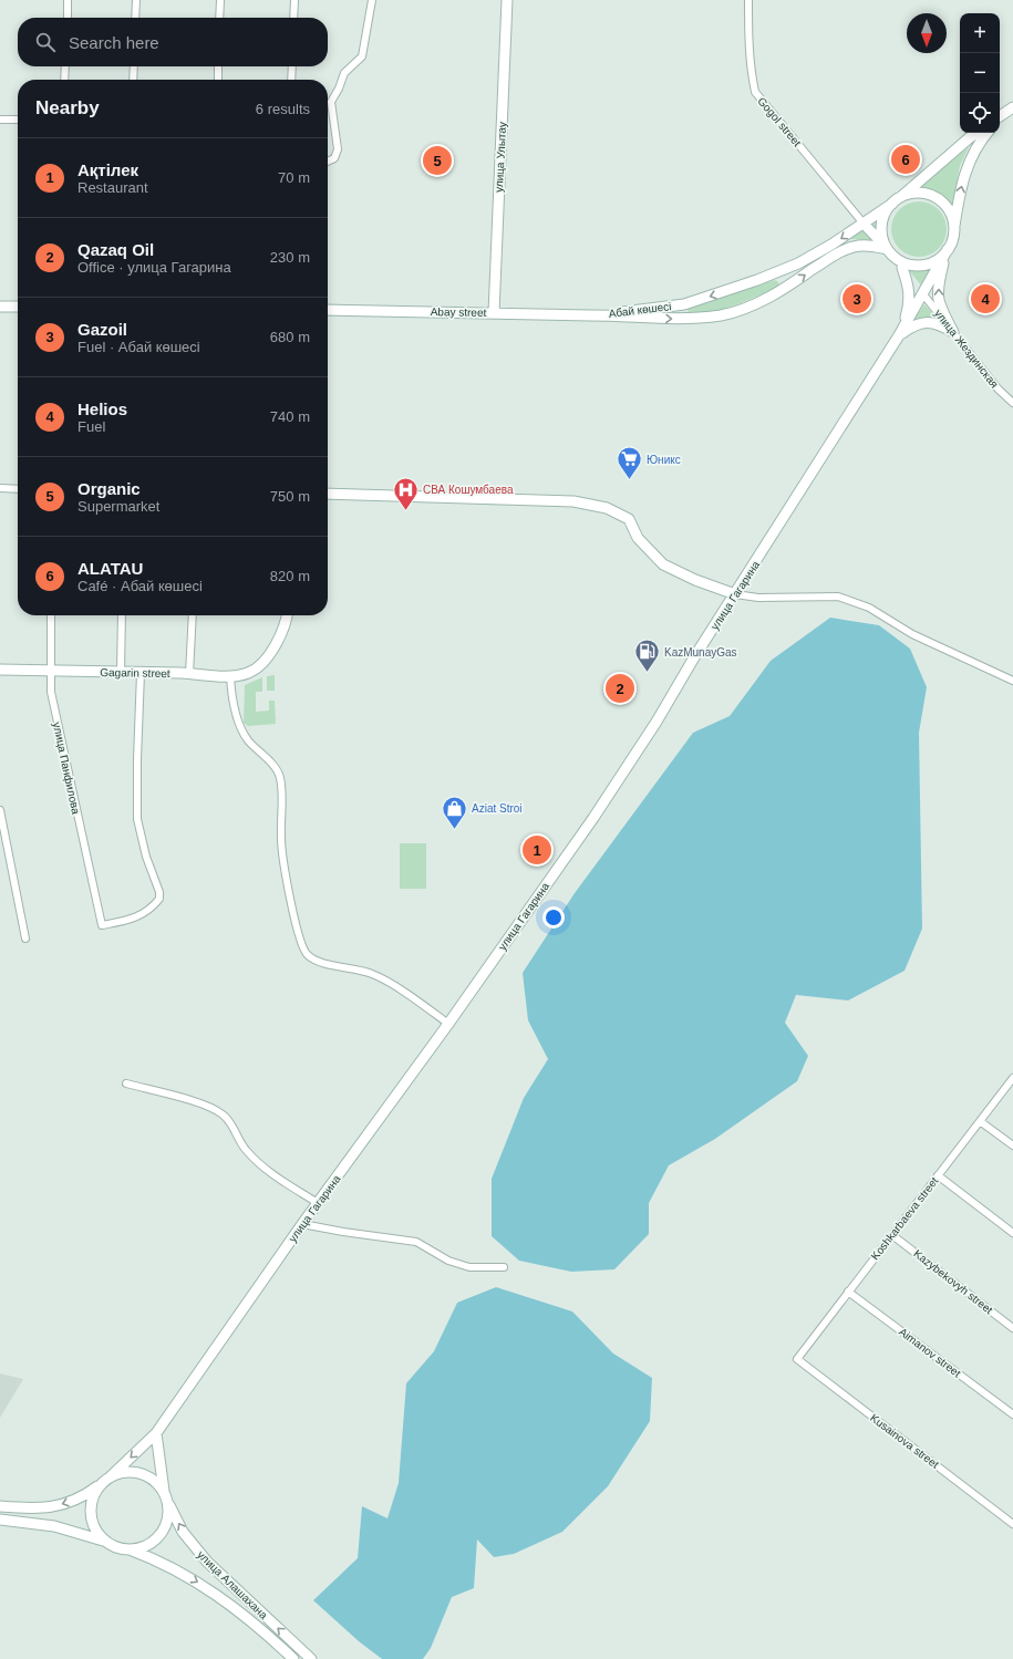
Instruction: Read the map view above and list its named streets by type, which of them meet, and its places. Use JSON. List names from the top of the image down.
{
  "streets": {
    "main road": [
      "улица Улытау",
      "Абай көшесі",
      "Abay street",
      "улица Гагарина",
      "Gagarin street",
      "улица Алашахана"
    ],
    "street": [
      "Gogol street",
      "улица Жездинская",
      "улица Панфилова",
      "Koshkarbaeva street",
      "Kazybekovyh street",
      "Aimanov street",
      "Kusainova street"
    ]
  },
  "crossings": [
    ["Gogol street", "Абай көшесі"],
    ["улица Улытау", "Abay street"],
    ["Абай көшесі", "Abay street"],
    ["Абай көшесі", "улица Гагарина"],
    ["улица Жездинская", "улица Гагарина"],
    ["улица Гагарина", "улица Алашахана"],
    ["Gagarin street", "улица Панфилова"],
    ["Koshkarbaeva street", "Kazybekovyh street"],
    ["Koshkarbaeva street", "Aimanov street"],
    ["Koshkarbaeva street", "Kusainova street"]
  ],
  "places": {
    "supermarket": ["Юникс"],
    "hospital": ["СВА Кошумбаева"],
    "fuel station": ["KazMunayGas"],
    "shop": ["Aziat Stroi"]
  },
  "north": "bottom",
  "page": {
    "map_buttons": ["+", "−"],
    "search": "Search here",
    "heading": ["Nearby", "6 results"],
    "list": [
      {
        "mark": "1",
        "name": "Ақтілек",
        "note": "Restaurant",
        "value": "70 m"
      },
      {
        "mark": "2",
        "name": "Qazaq Oil",
        "note": "Office · улица Гагарина",
        "value": "230 m"
      },
      {
        "mark": "3",
        "name": "Gazoil",
        "note": "Fuel · Абай көшесі",
        "value": "680 m"
      },
      {
        "mark": "4",
        "name": "Helios",
        "note": "Fuel",
        "value": "740 m"
      },
      {
        "mark": "5",
        "name": "Organic",
        "note": "Supermarket",
        "value": "750 m"
      },
      {
        "mark": "6",
        "name": "ALATAU",
        "note": "Café · Абай көшесі",
        "value": "820 m"
      }
    ],
    "pins": [
      "6",
      "5",
      "3",
      "4",
      "2",
      "1"
    ]
  }
}
